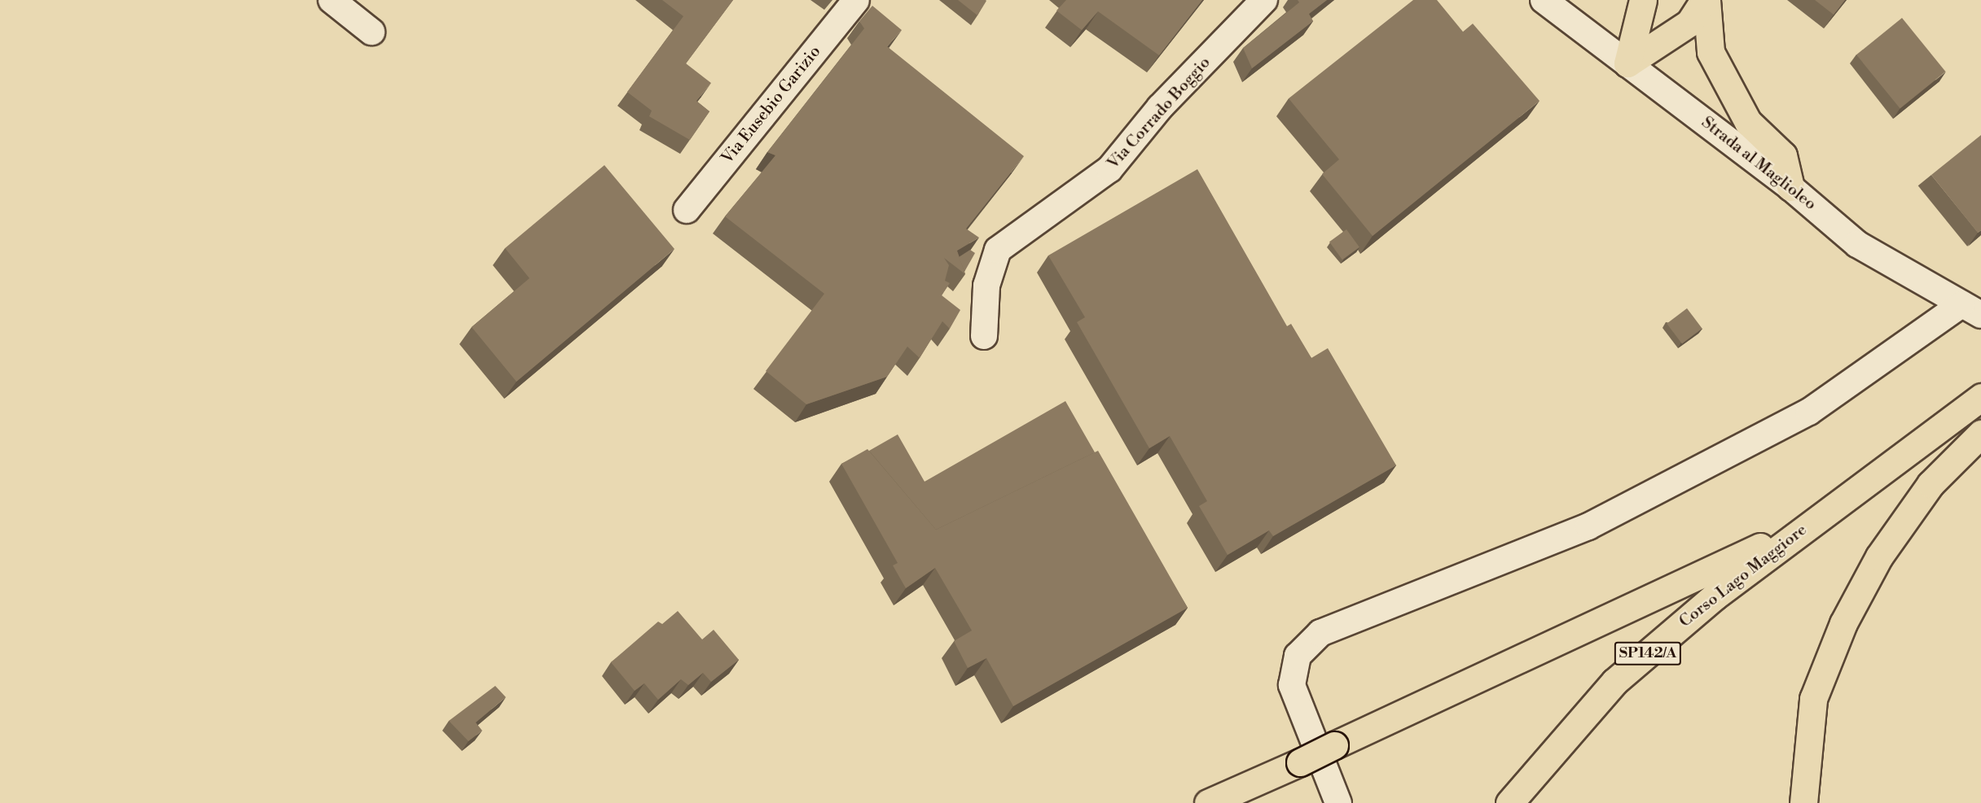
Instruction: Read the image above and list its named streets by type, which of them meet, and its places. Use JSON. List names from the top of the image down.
{
  "streets": {
    "highway": ["Corso Lago Maggiore", "SP142/A"],
    "street": ["Via Eusebio Garizio", "Via Corrado Boggio", "Strada al Maglioleo"]
  }
}
